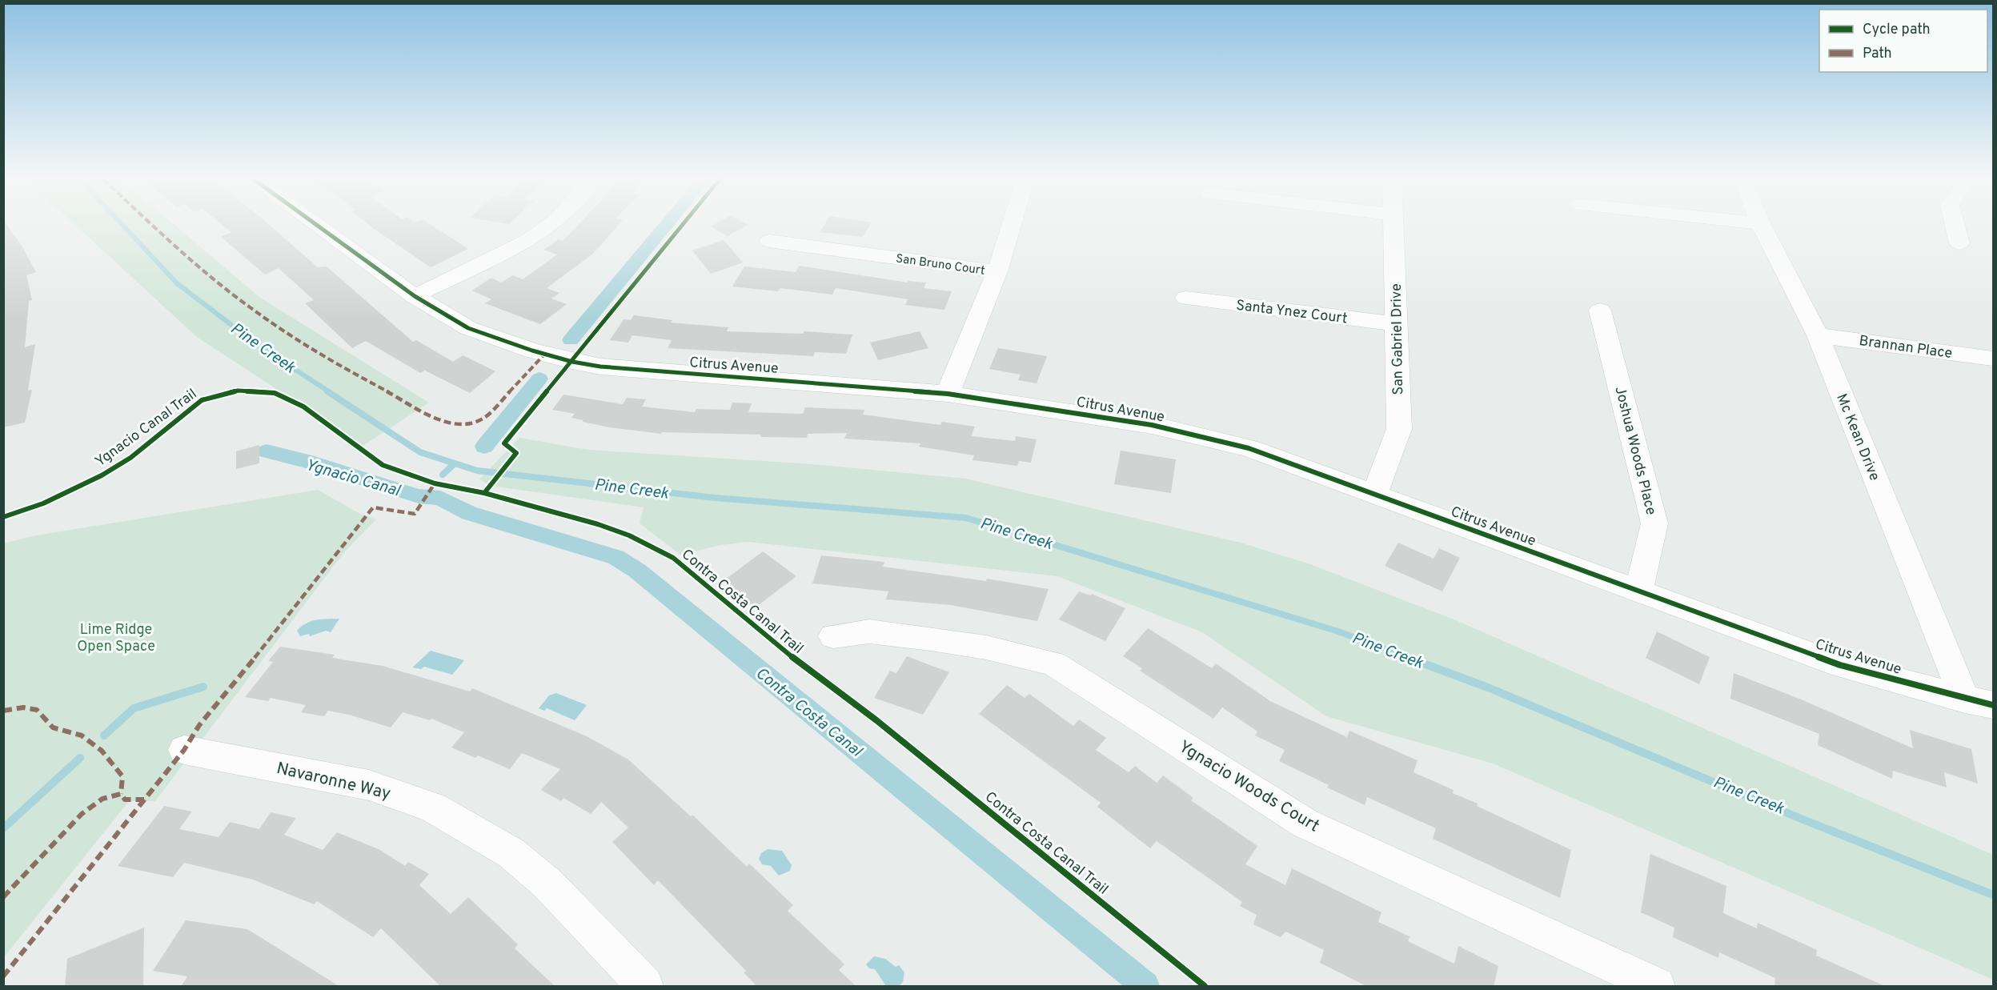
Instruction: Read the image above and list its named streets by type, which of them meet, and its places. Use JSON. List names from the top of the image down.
{
  "streets": {
    "street": [
      "San Bruno Court",
      "Santa Ynez Court",
      "San Gabriel Drive",
      "Brannan Place",
      "Citrus Avenue",
      "Mc Kean Drive",
      "Joshua Woods Place",
      "Navaronne Way",
      "Ygnacio Woods Court"
    ],
    "cycle path": ["Ygnacio Canal Trail"]
  },
  "crossings": [
    ["Santa Ynez Court", "San Gabriel Drive"],
    ["San Gabriel Drive", "Citrus Avenue"],
    ["Brannan Place", "Mc Kean Drive"],
    ["Citrus Avenue", "Mc Kean Drive"],
    ["Citrus Avenue", "Joshua Woods Place"]
  ],
  "water": ["Pine Creek", "Ygnacio Canal", "Contra Costa Canal"],
  "parks": ["Lime Ridge Open Space"],
  "legend": ["Cycle path", "Path"]
}
